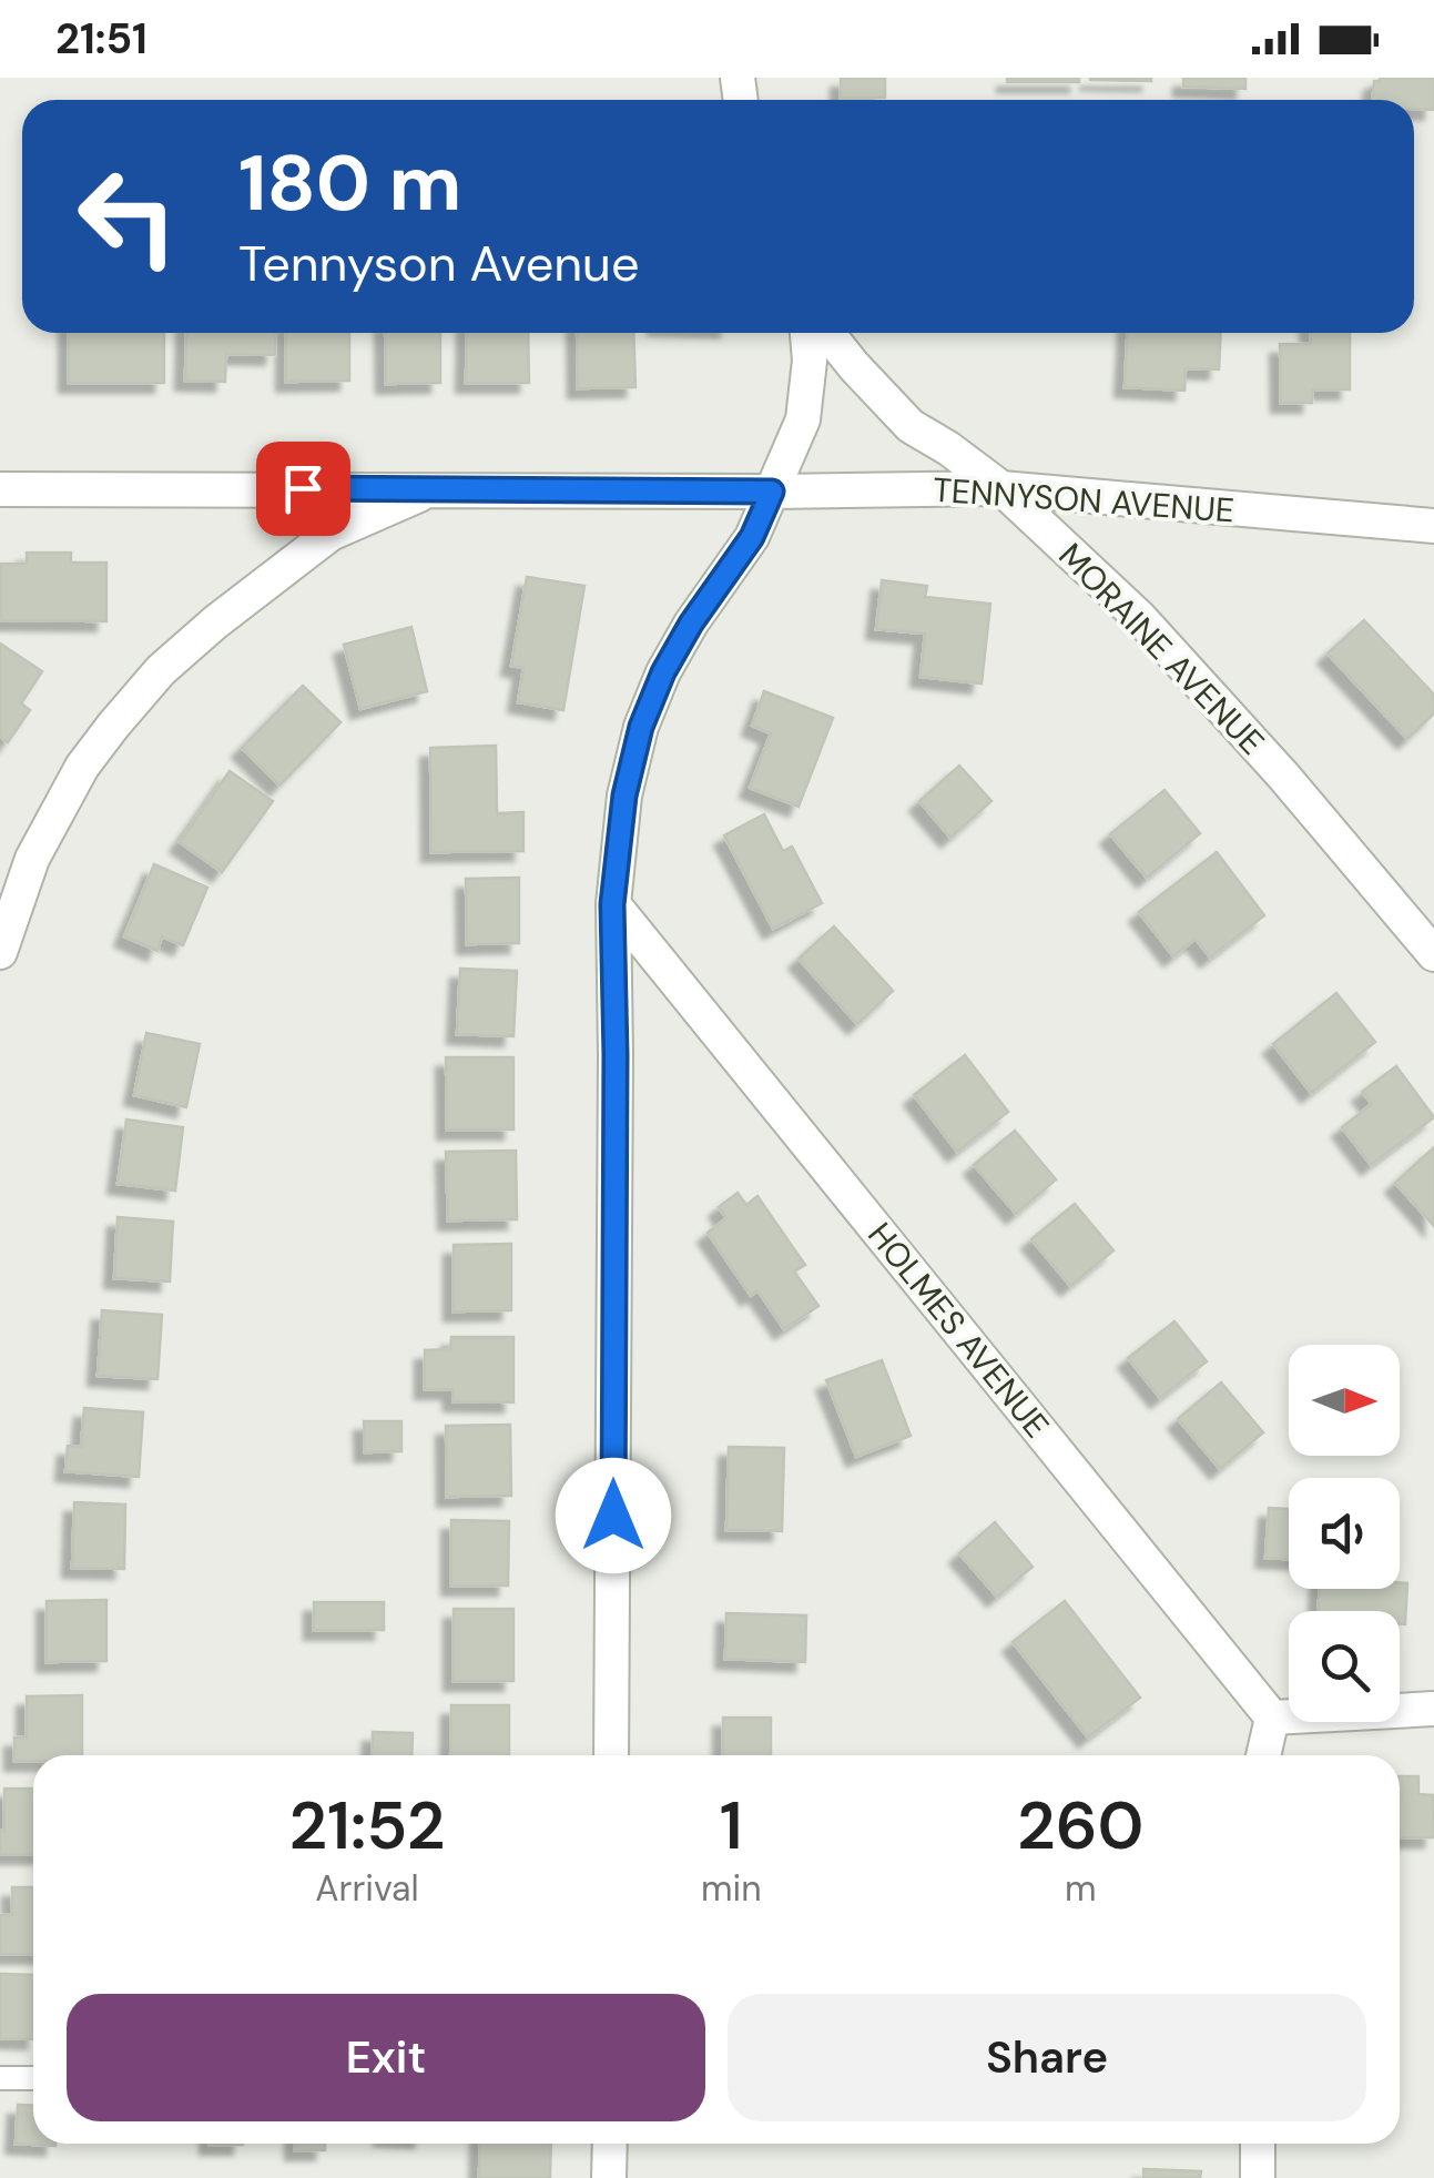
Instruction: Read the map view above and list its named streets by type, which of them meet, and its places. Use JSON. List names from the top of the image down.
{
  "streets": {
    "street": ["TENNYSON AVENUE", "MORAINE AVENUE", "HOLMES AVENUE"]
  },
  "crossings": [
    ["TENNYSON AVENUE", "MORAINE AVENUE"]
  ],
  "north": "right",
  "page": {
    "status": "21:51",
    "turn": ["180 m", "Tennyson Avenue"],
    "eta": [
      "21:52",
      "Arrival",
      "1",
      "min",
      "260",
      "m"
    ],
    "buttons": ["Exit", "Share"]
  }
}
